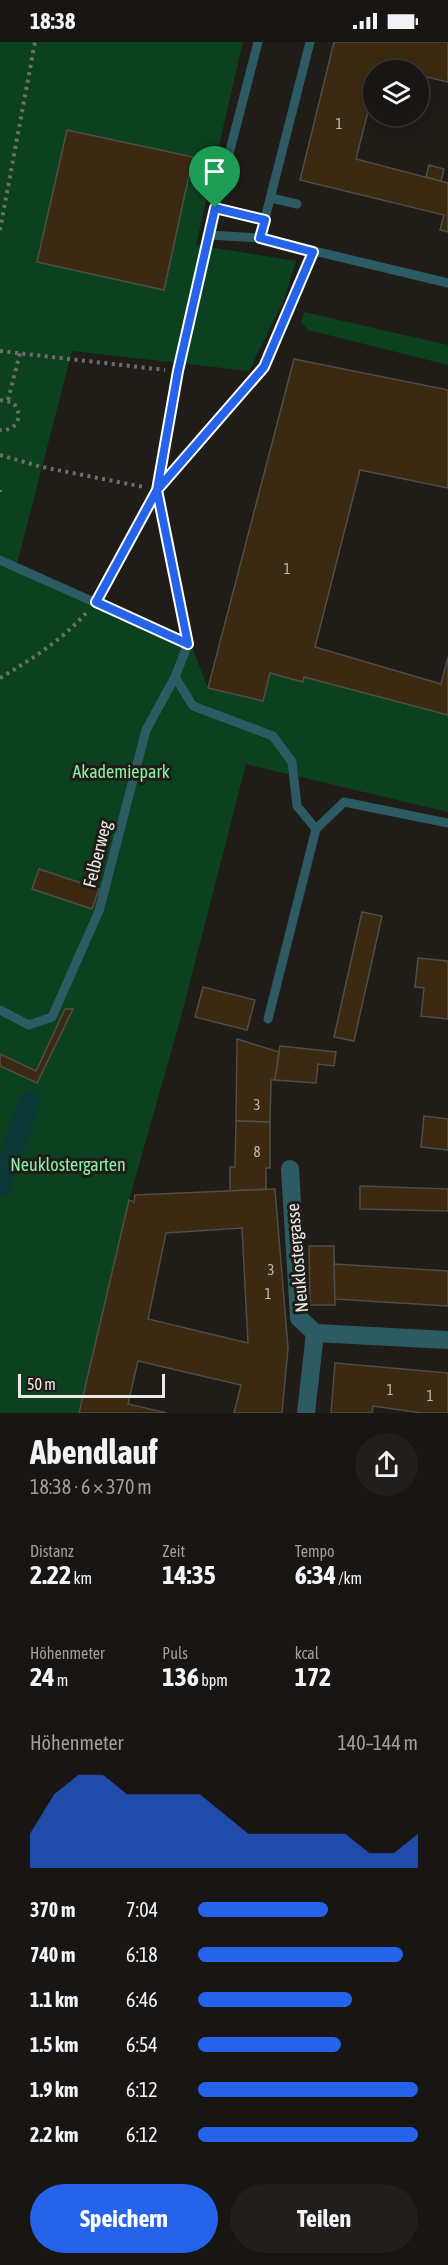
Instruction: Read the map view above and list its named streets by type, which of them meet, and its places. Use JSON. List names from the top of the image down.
{
  "streets": {
    "street": ["Neuklostergasse"],
    "lane": ["Felberweg"]
  },
  "parks": ["Akademiepark", "Neuklostergarten"],
  "house_numbers": [
    "1",
    "1",
    "3",
    "8",
    "3",
    "1",
    "1",
    "1"
  ],
  "scale_bar": "50 m",
  "page": {
    "status": "18:38",
    "scale": "50 m",
    "heading": ["Abendlauf", "18:38 · 6 × 370 m"],
    "stats": [
      ["Distanz", "2.22 km"],
      ["Zeit", "14:35"],
      ["Tempo", "6:34 /km"],
      ["Höhenmeter", "24 m"],
      ["Puls", "136 bpm"],
      ["kcal", "172"]
    ],
    "chart": ["Höhenmeter", "140–144 m"],
    "list": [
      {
        "name": "370 m",
        "note": "7:04"
      },
      {
        "name": "740 m",
        "note": "6:18"
      },
      {
        "name": "1.1 km",
        "note": "6:46"
      },
      {
        "name": "1.5 km",
        "note": "6:54"
      },
      {
        "name": "1.9 km",
        "note": "6:12"
      },
      {
        "name": "2.2 km",
        "note": "6:12"
      }
    ],
    "buttons": ["Speichern", "Teilen"]
  }
}
